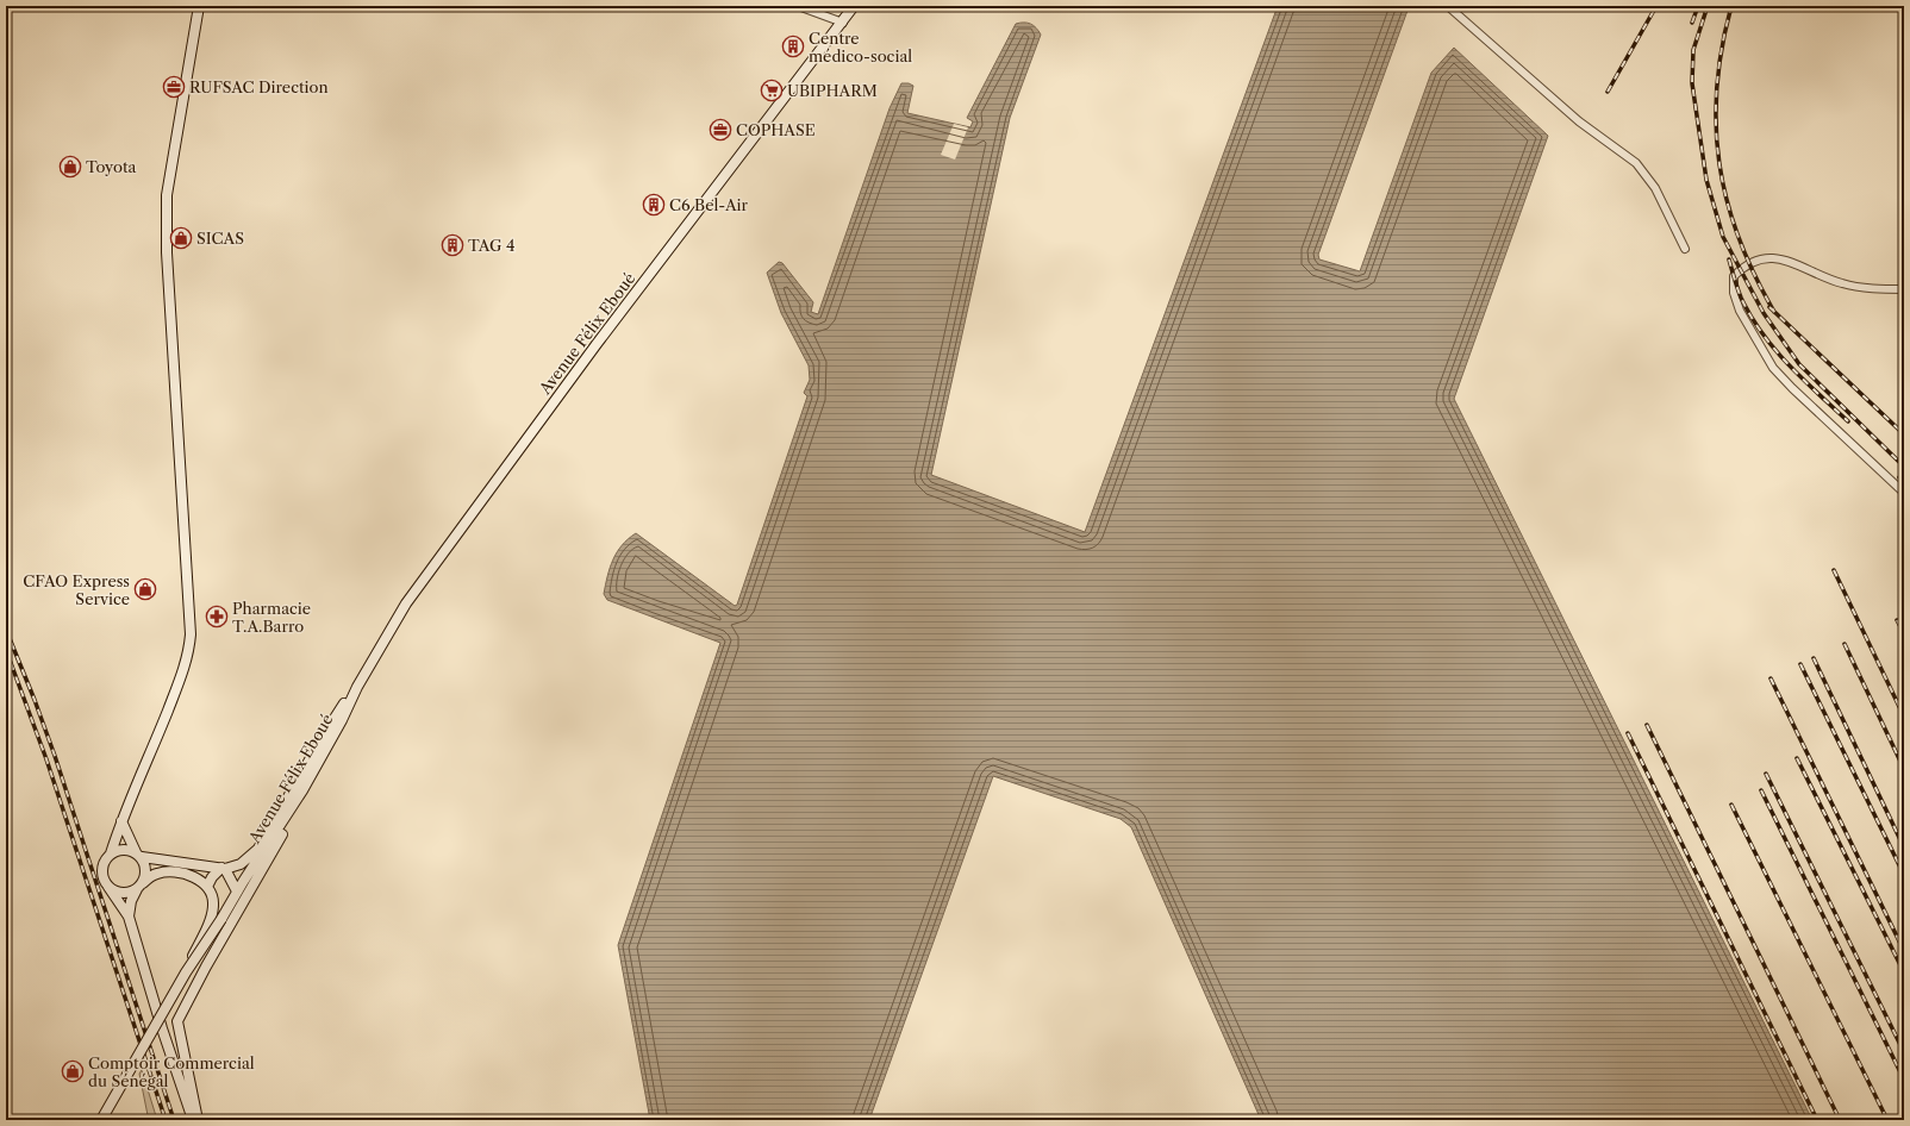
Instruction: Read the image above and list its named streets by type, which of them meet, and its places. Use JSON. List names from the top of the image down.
{
  "streets": {
    "street": ["Avenue Félix Eboué"]
  },
  "places": {
    "building": ["Centre médico-social", "C6 Bel-Air", "TAG 4"],
    "office": ["RUFSAC Direction", "COPHASE"],
    "supermarket": ["UBIPHARM"],
    "shop": [
      "Toyota",
      "SICAS",
      "CFAO Express Service",
      "Comptoir Commercial du Sénégal"
    ],
    "pharmacy": ["Pharmacie T.A.Barro"]
  }
}
